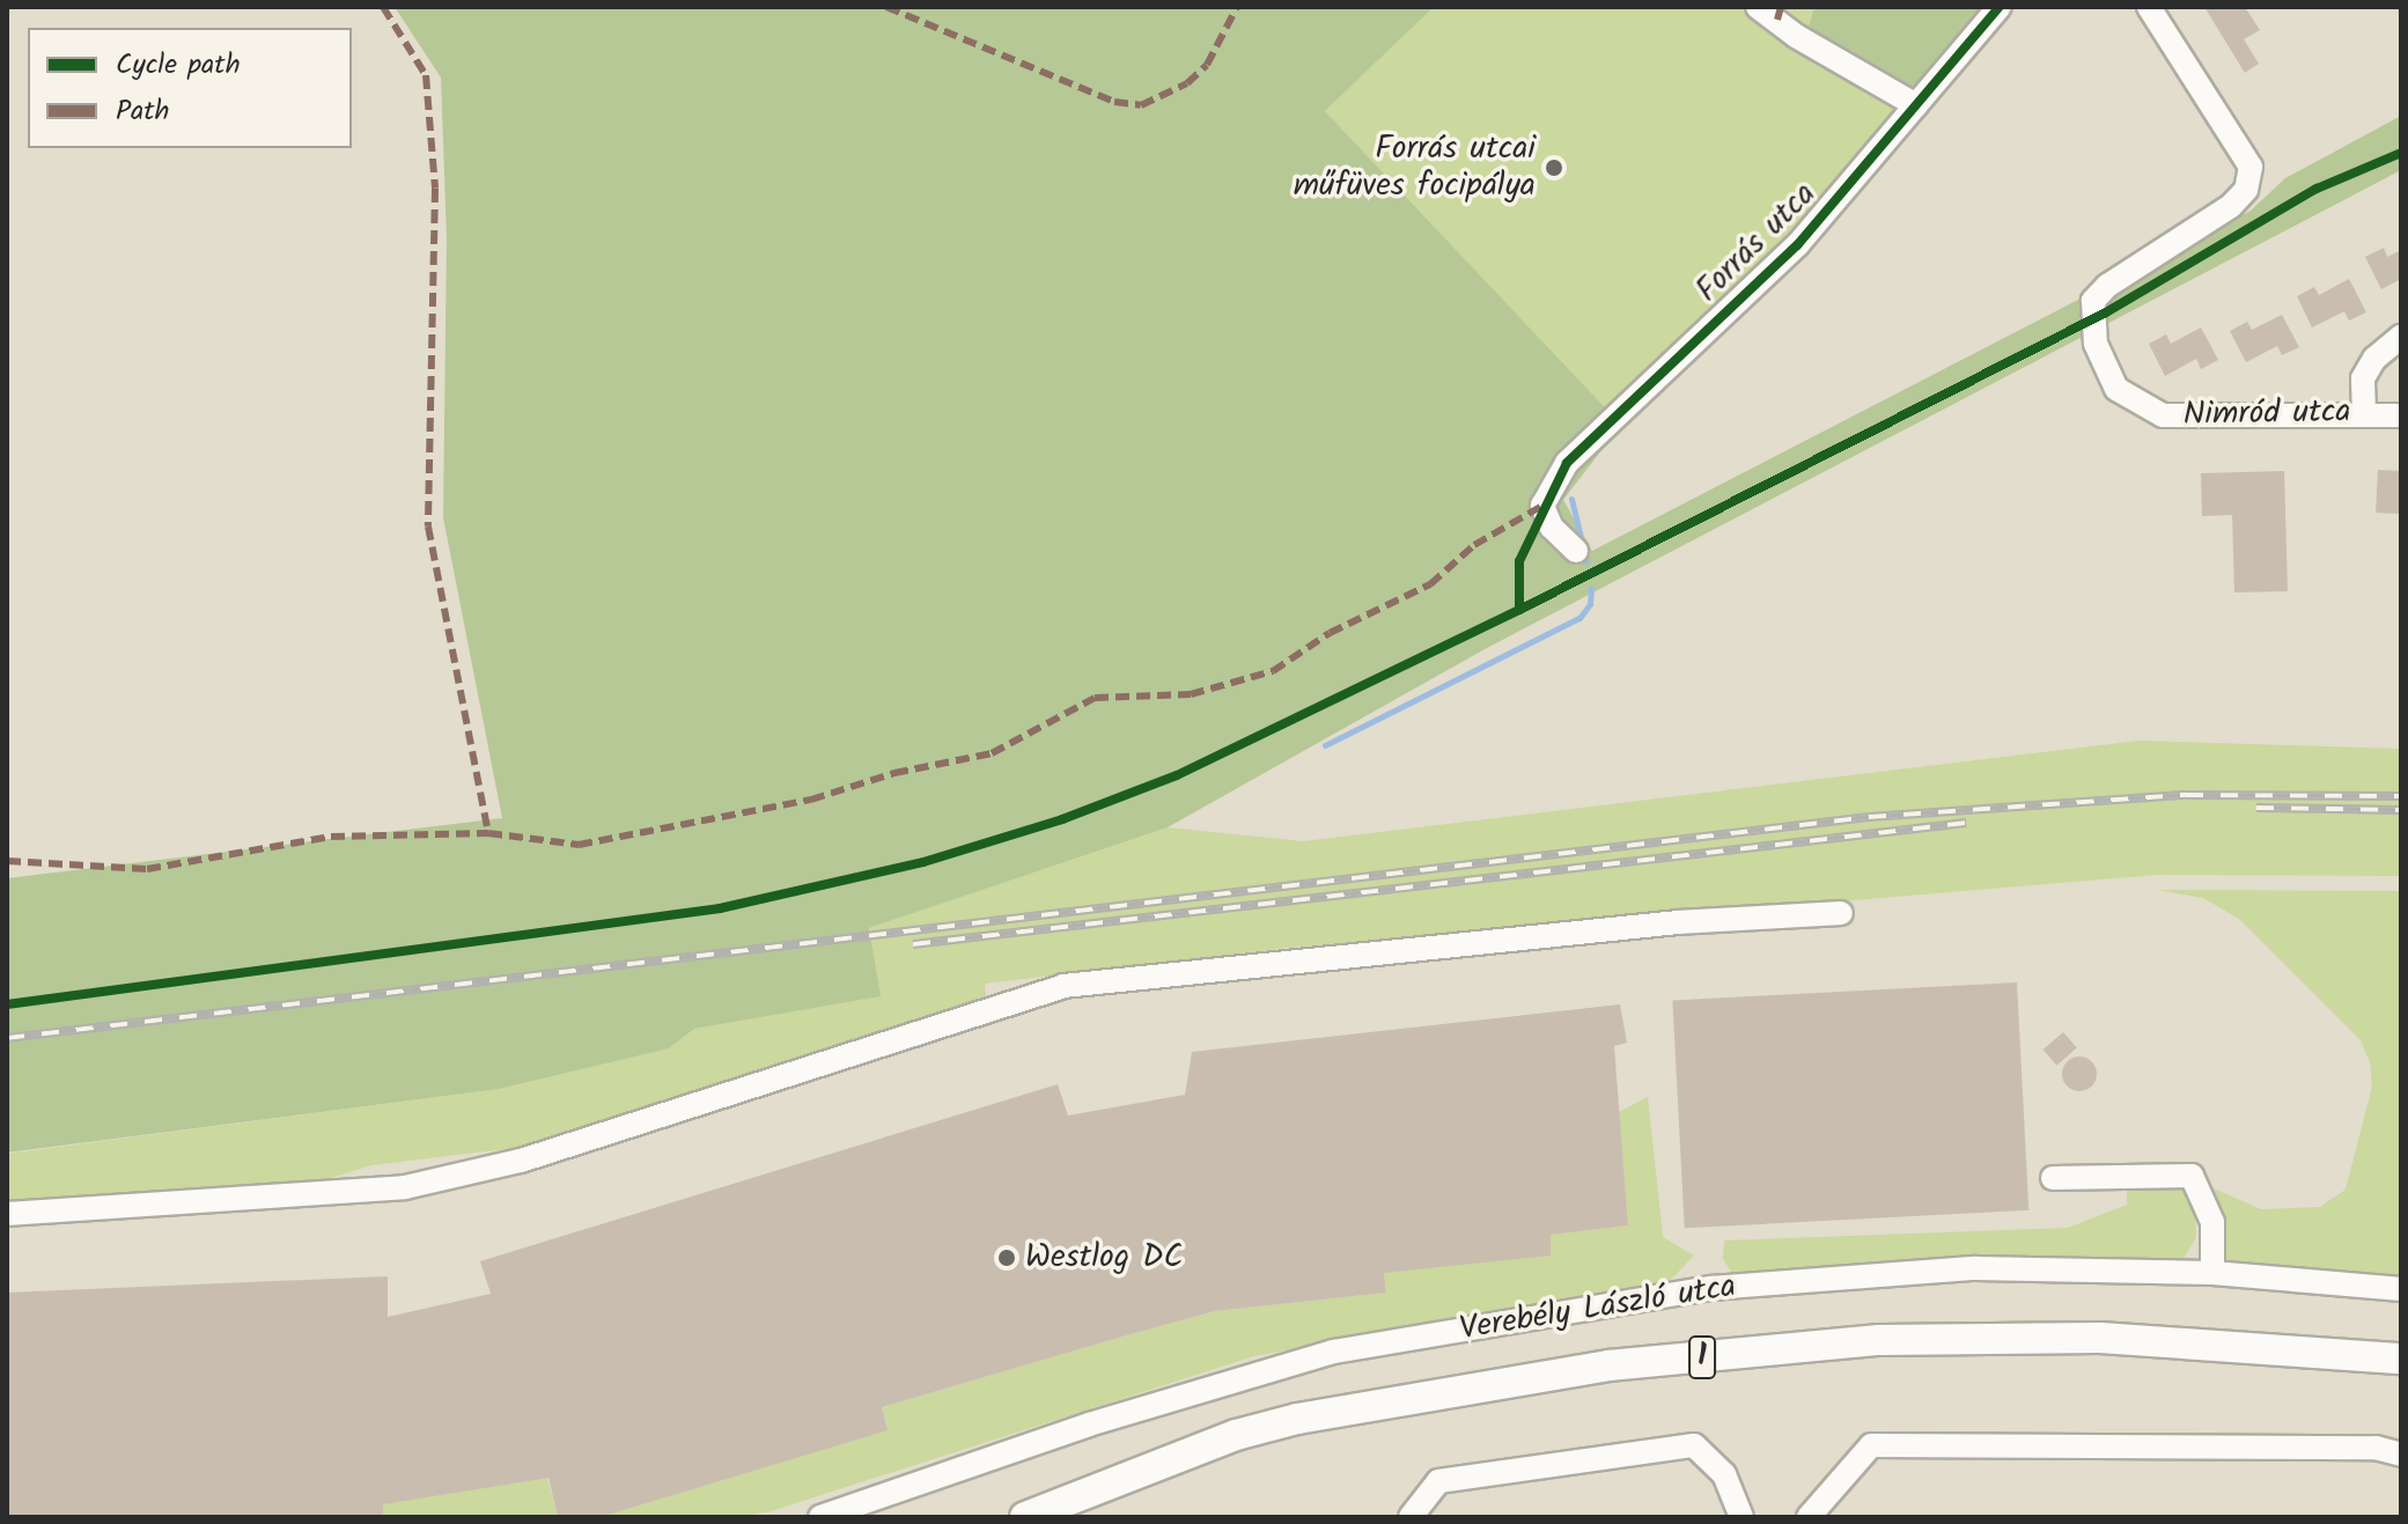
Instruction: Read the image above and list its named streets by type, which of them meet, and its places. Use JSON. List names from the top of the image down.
{
  "streets": {
    "main road": ["1"],
    "street": ["Forrás utca", "Nimród utca", "Verebély László utca"]
  },
  "places": ["Forrás utcai műfüves focipálya", "Westlog DC"],
  "legend": ["Cycle path", "Path"]
}
